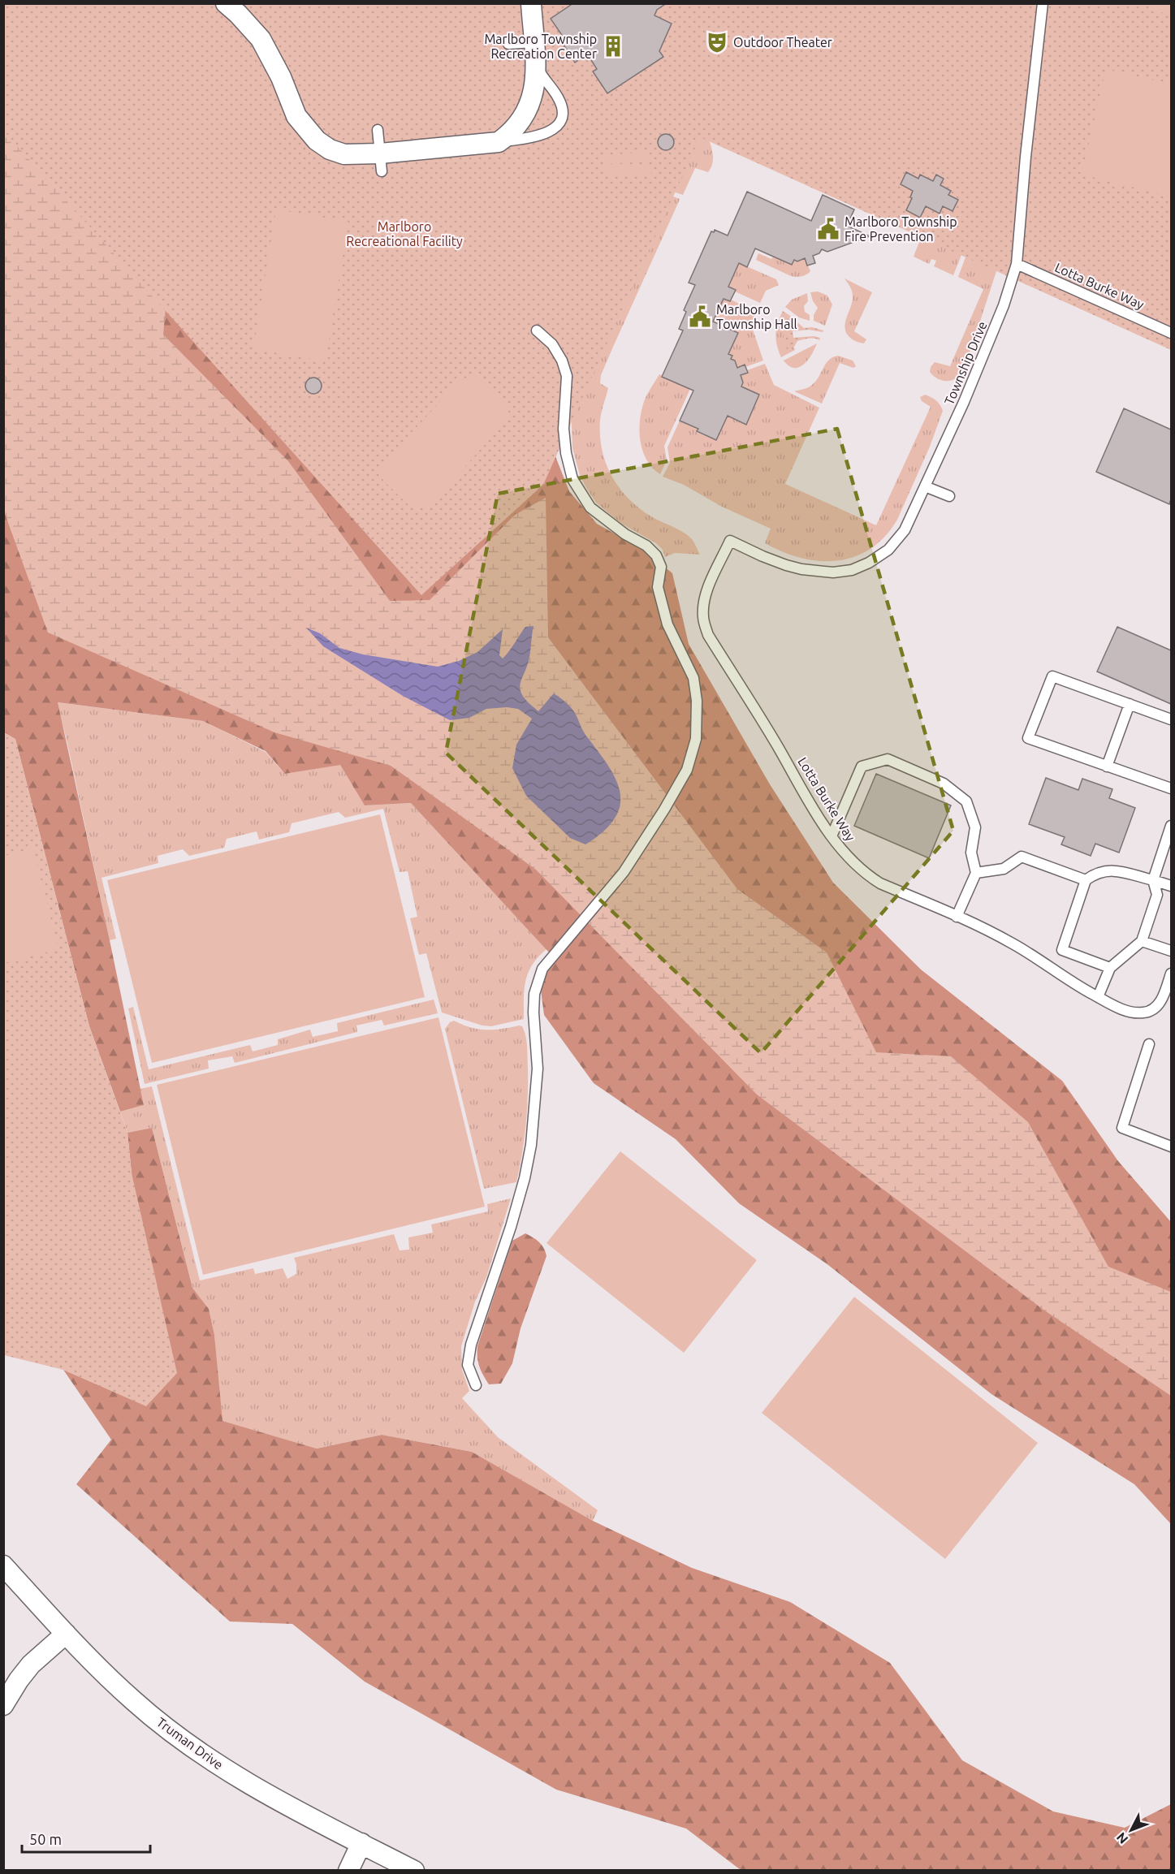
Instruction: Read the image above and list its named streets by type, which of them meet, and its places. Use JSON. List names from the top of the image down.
{
  "streets": {
    "street": ["Truman Drive"],
    "lane": ["Lotta Burke Way", "Township Drive"]
  },
  "crossings": [
    ["Lotta Burke Way", "Township Drive"]
  ],
  "parks": ["Marlboro Recreational Facility"],
  "places": {
    "theatre": ["Outdoor Theater"],
    "building": ["Marlboro Township Recreation Center"],
    "public building": ["Marlboro Township Fire Prevention", "Marlboro Township Hall"]
  },
  "scale_bar": "50 m",
  "north": "bottom left"
}
